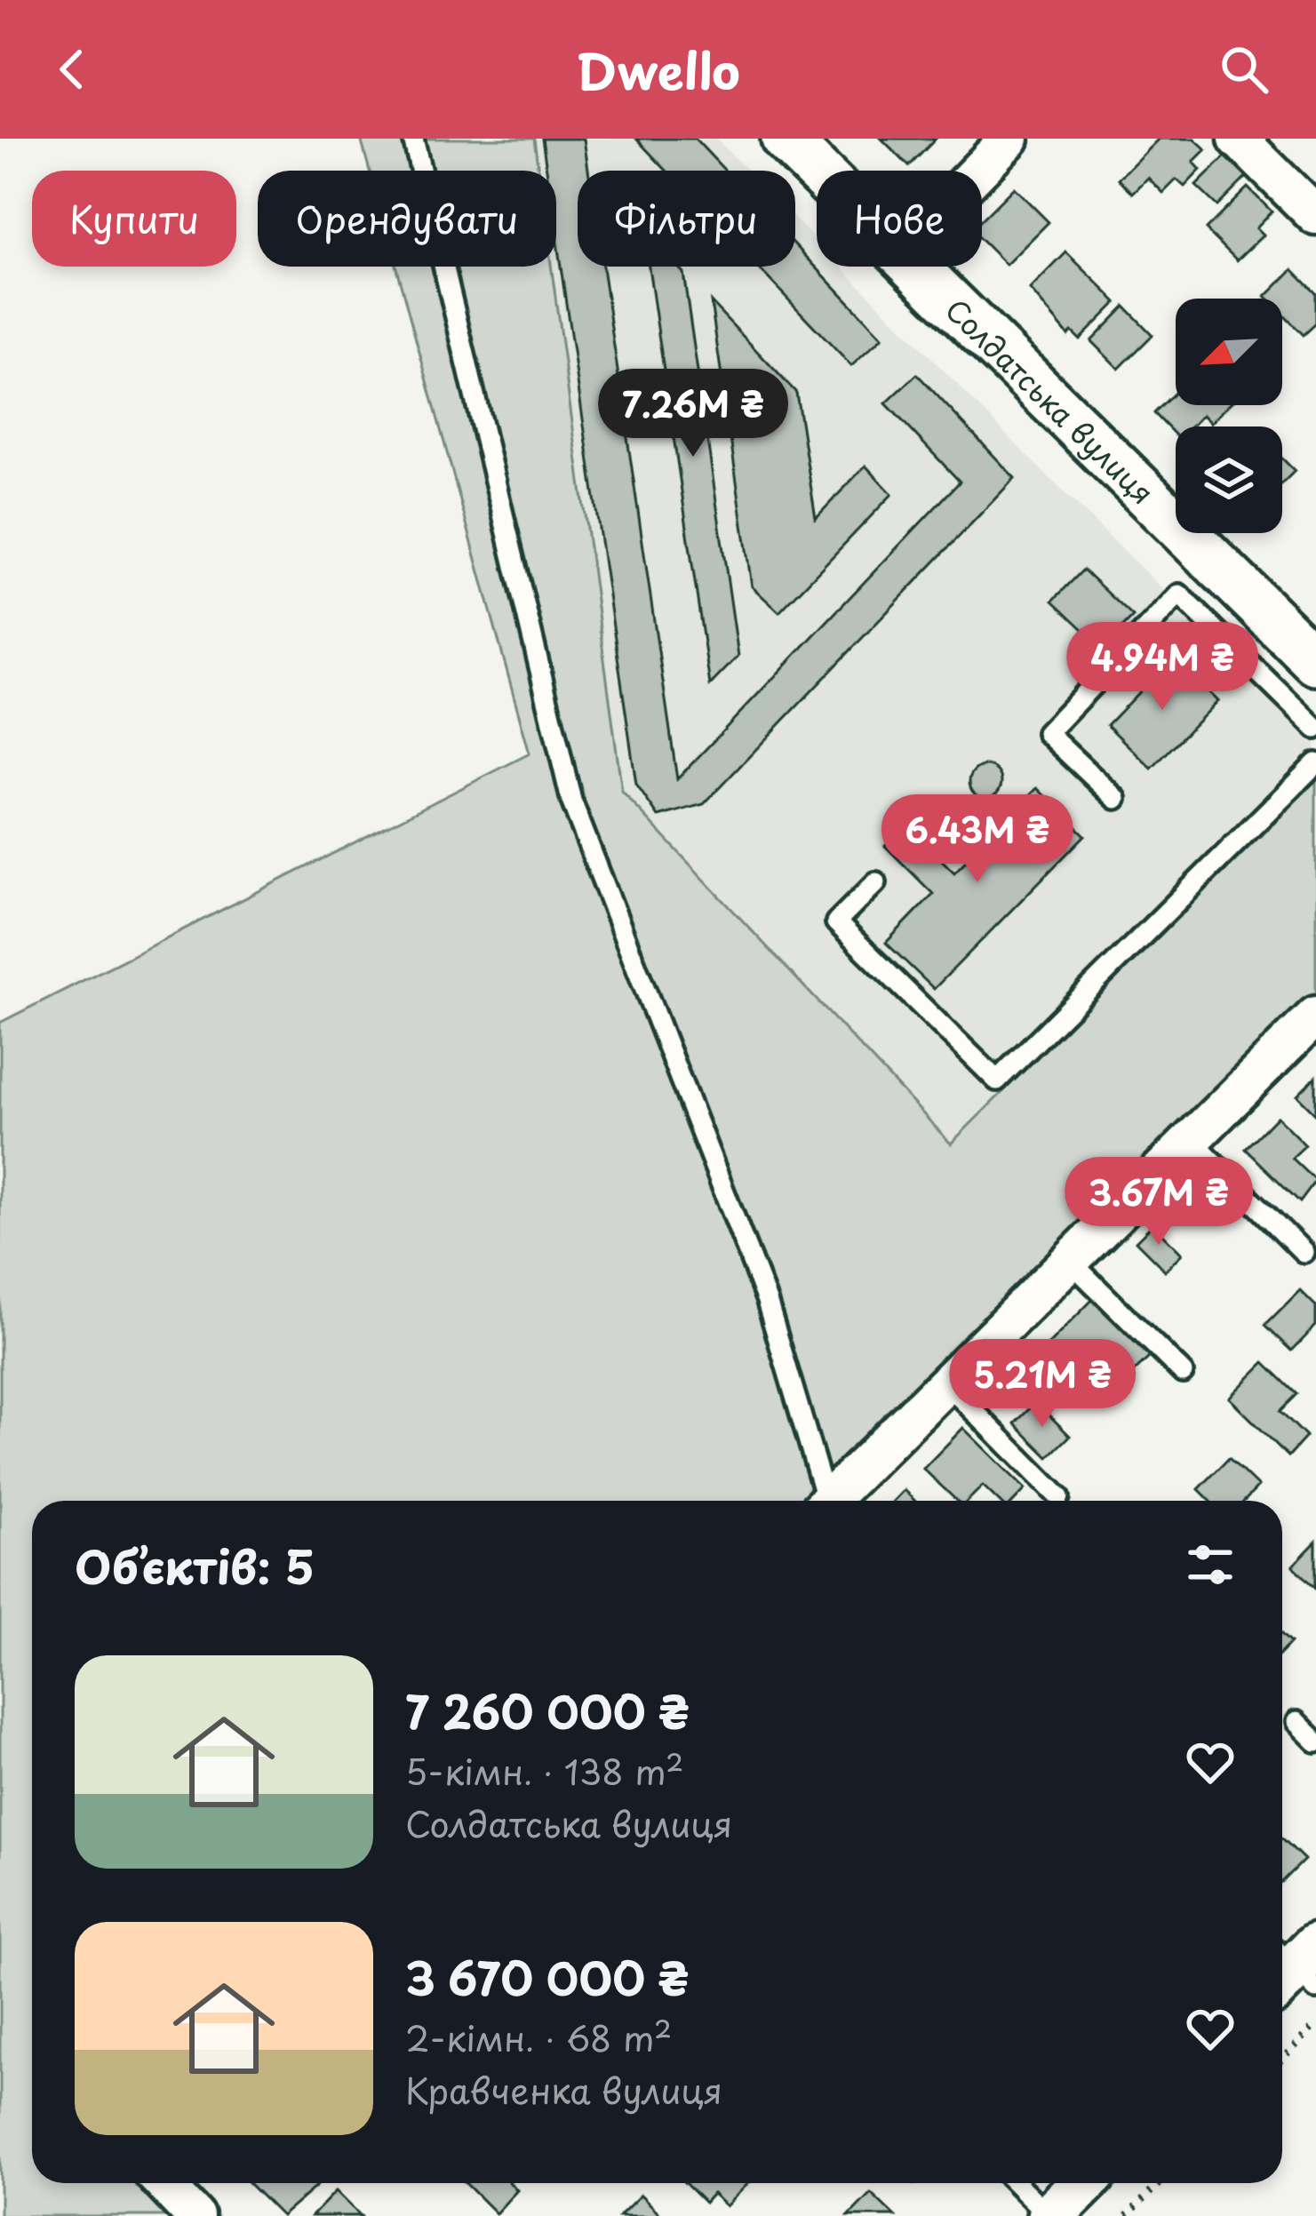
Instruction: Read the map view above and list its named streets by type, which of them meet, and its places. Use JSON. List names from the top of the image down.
{
  "streets": {
    "street": ["Солдатська вулиця"]
  },
  "north": "bottom left",
  "page": {
    "header": "Dwello",
    "chip": [
      "Купити",
      "Орендувати",
      "Фільтри",
      "Нове"
    ],
    "price": [
      "7.26M ₴",
      "4.94M ₴",
      "6.43M ₴",
      "3.67M ₴",
      "5.21M ₴"
    ],
    "heading": "Об’єктів: 5",
    "list": [
      {
        "name": "7 260 000 ₴",
        "note": "5-кімн. · 138 m² · Солдатська вулиця"
      },
      {
        "name": "3 670 000 ₴",
        "note": "2-кімн. · 68 m² · Кравченка вулиця"
      }
    ]
  }
}
